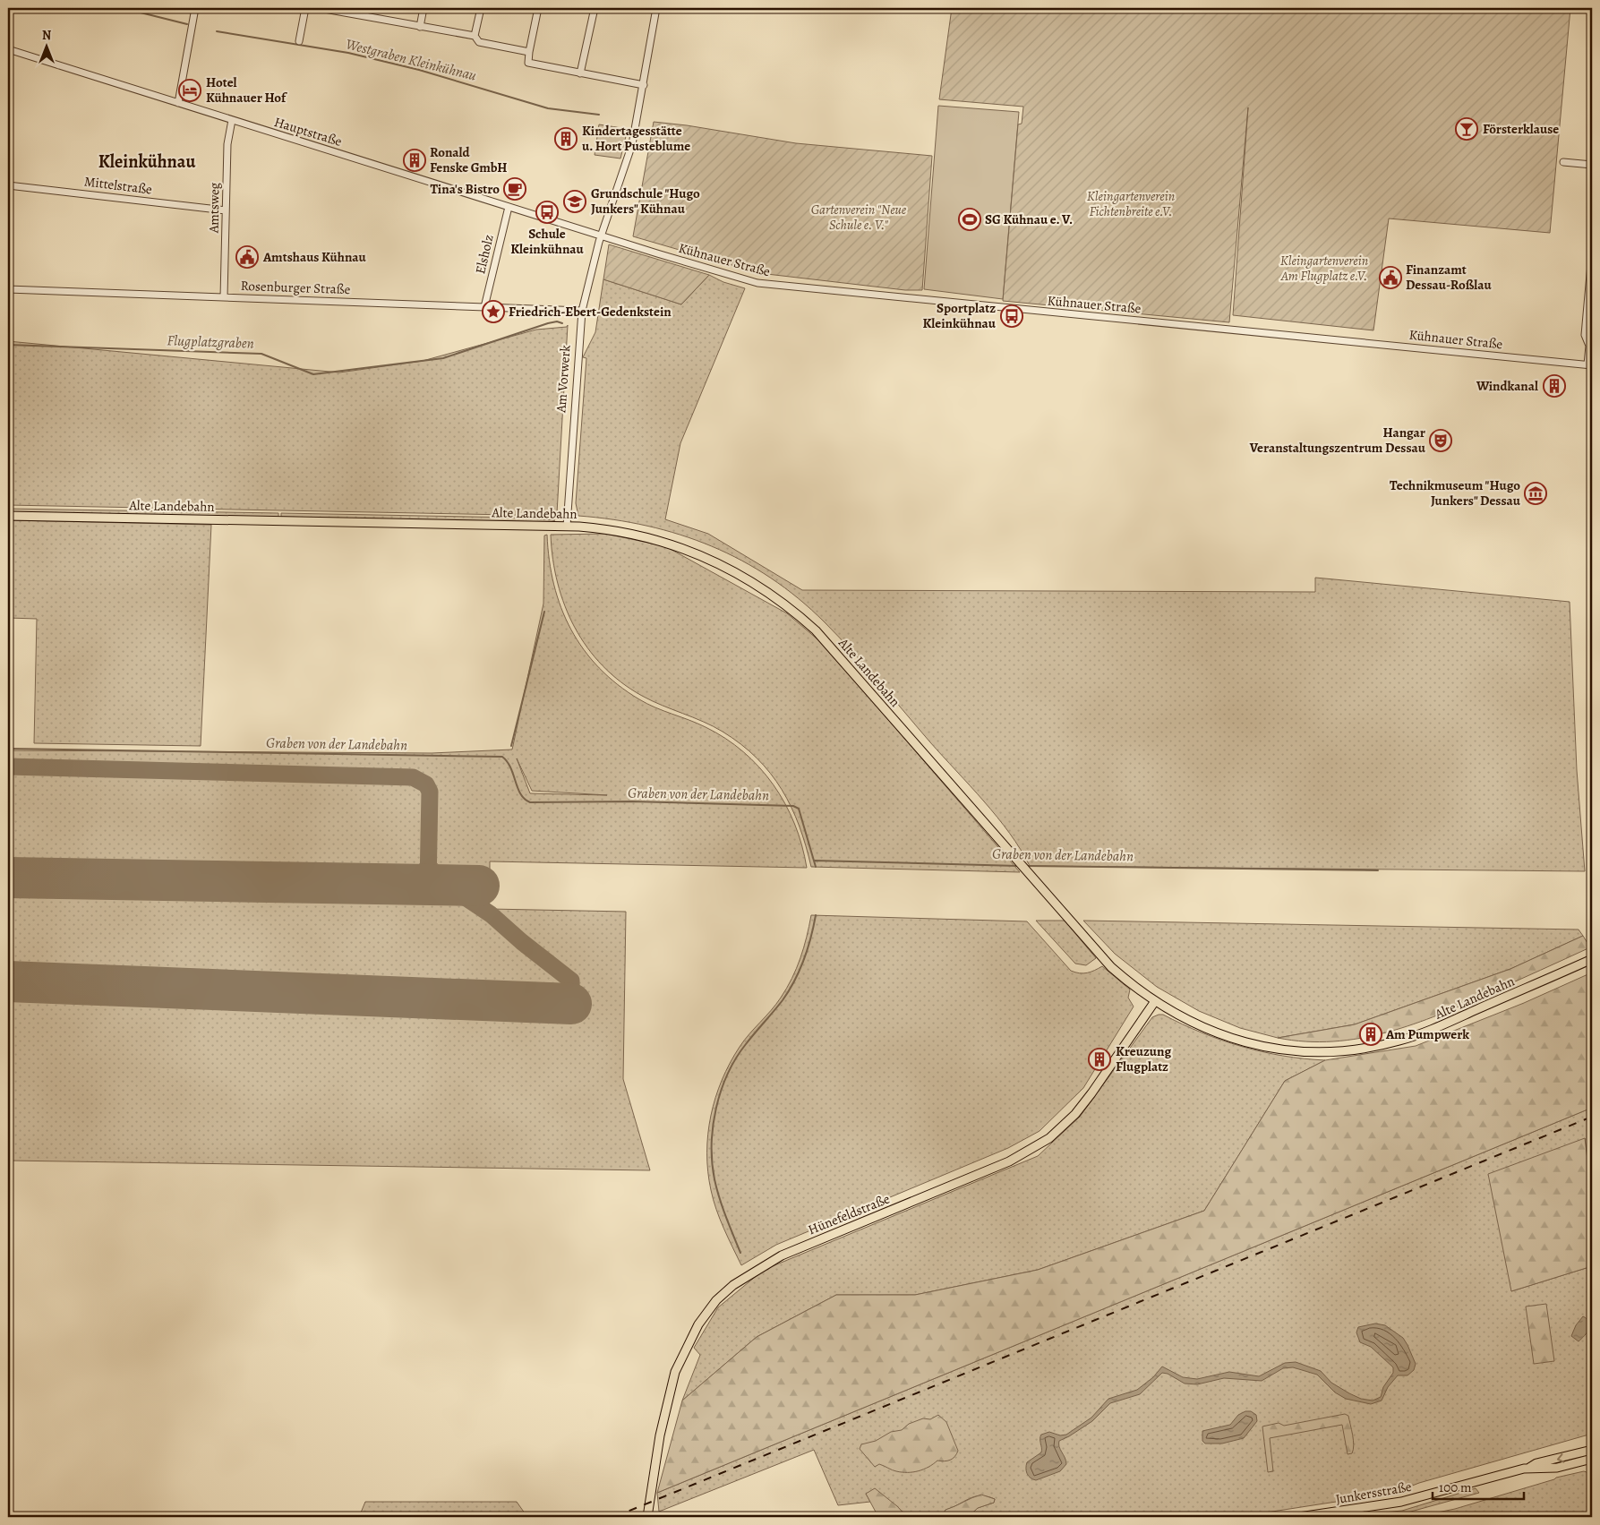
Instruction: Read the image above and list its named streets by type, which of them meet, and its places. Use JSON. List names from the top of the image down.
{
  "streets": {
    "main road": ["Alte Landebahn", "Hünefeldstraße", "Junkersstraße"],
    "street": [
      "Hauptstraße",
      "Mittelstraße",
      "Amtsweg",
      "Elsholz",
      "Kühnauer Straße",
      "Rosenburger Straße",
      "Am Vorwerk"
    ]
  },
  "crossings": [
    ["Hauptstraße", "Amtsweg"],
    ["Hauptstraße", "Elsholz"],
    ["Hauptstraße", "Kühnauer Straße"],
    ["Hauptstraße", "Am Vorwerk"],
    ["Mittelstraße", "Amtsweg"],
    ["Amtsweg", "Rosenburger Straße"],
    ["Elsholz", "Rosenburger Straße"],
    ["Kühnauer Straße", "Am Vorwerk"],
    ["Rosenburger Straße", "Am Vorwerk"],
    ["Am Vorwerk", "Alte Landebahn"],
    ["Alte Landebahn", "Hünefeldstraße"]
  ],
  "districts": ["Kleinkühnau"],
  "water": ["Westgraben Kleinkühnau", "Flugplatzgraben", "Graben von der Landebahn"],
  "parks": ["Kleingartenverein Fichtenbreite e.V.", "Gartenverein \"Neue Schule e. V.\"", "Kleingartenverein Am Flugplatz e.V."],
  "places": {
    "hotel": ["Hotel Kühnauer Hof"],
    "bar": ["Försterklause"],
    "building": [
      "Kindertagesstätte u. Hort Pusteblume",
      "Ronald Fenske GmbH",
      "Windkanal",
      "Am Pumpwerk",
      "Kreuzung Flugplatz"
    ],
    "cafe": ["Tina's Bistro"],
    "school or university": ["Grundschule \"Hugo Junkers\" Kühnau"],
    "bus stop": ["Schule Kleinkühnau", "Sportplatz Kleinkühnau"],
    "sports": ["SG Kühnau e. V."],
    "public building": ["Amtshaus Kühnau", "Finanzamt Dessau-Roßlau"],
    "place": ["Friedrich-Ebert-Gedenkstein"],
    "theatre": ["Hangar Veranstaltungszentrum Dessau"],
    "museum": ["Technikmuseum \"Hugo Junkers\" Dessau"]
  },
  "scale_bar": "100 m",
  "north": "top"
}
